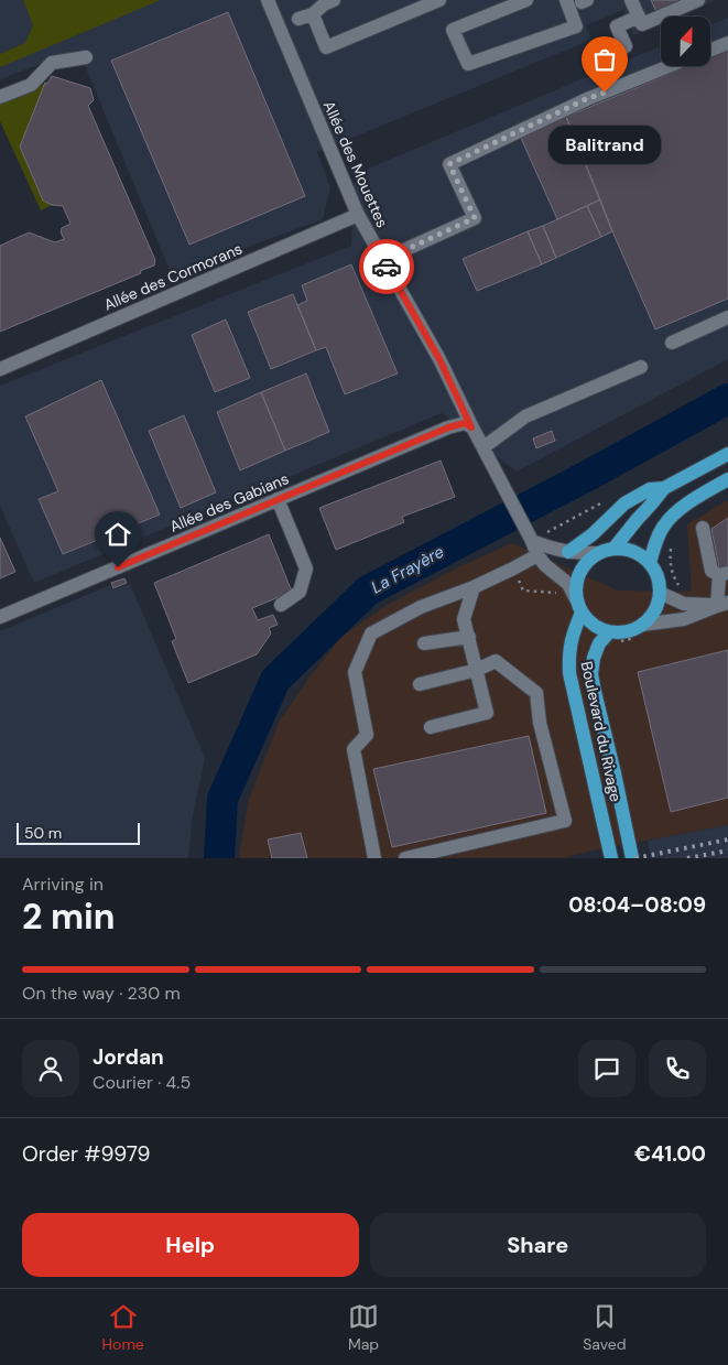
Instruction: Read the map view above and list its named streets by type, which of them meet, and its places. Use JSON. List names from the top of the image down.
{
  "streets": {
    "main road": ["Boulevard du Rivage"],
    "street": ["Allée des Mouettes", "Allée des Cormorans", "Allée des Gabians"]
  },
  "crossings": [
    ["Allée des Mouettes", "Allée des Cormorans"],
    ["Allée des Mouettes", "Allée des Gabians"],
    ["Allée des Mouettes", "Boulevard du Rivage"]
  ],
  "water": ["La Frayère"],
  "places": ["Balitrand"],
  "scale_bar": "50 m",
  "north": "top",
  "page": {
    "bubble": "Balitrand",
    "scale": "50 m",
    "heading": ["2 min", "Arriving in", "08:04–08:09"],
    "panel": [
      "Jordan",
      "Courier · 4.5",
      "Order #9979",
      "€41.00"
    ],
    "bar": "On the way · 230 m",
    "buttons": ["Help", "Share"],
    "tabs": ["Home", "Map", "Saved"]
  }
}
